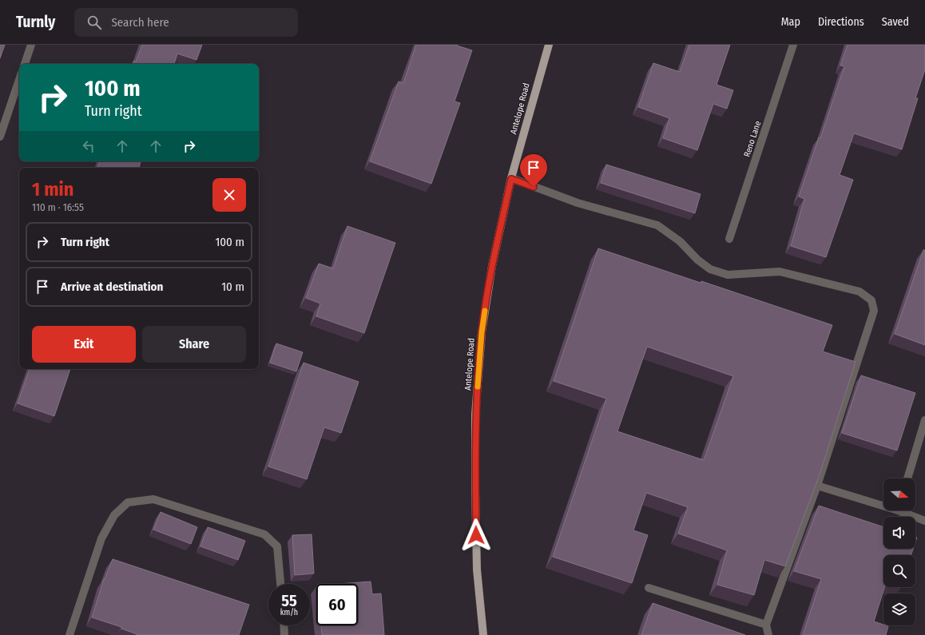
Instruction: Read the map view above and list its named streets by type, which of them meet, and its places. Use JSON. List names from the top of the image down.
{
  "streets": {
    "main road": ["Antelope Road"],
    "street": ["Reno Lane"]
  },
  "north": "right",
  "page": {
    "header": "Turnly",
    "search": "Search here",
    "nav": ["Map", "Directions", "Saved"],
    "turn": ["100 m", "Turn right"],
    "heading": ["1 min", "110 m · 16:55"],
    "list": [
      {
        "name": "Turn right",
        "value": "100 m"
      },
      {
        "name": "Arrive at destination",
        "value": "10 m"
      }
    ],
    "buttons": ["Exit", "Share"],
    "speed": "55 km/h",
    "limit": "60"
  }
}
